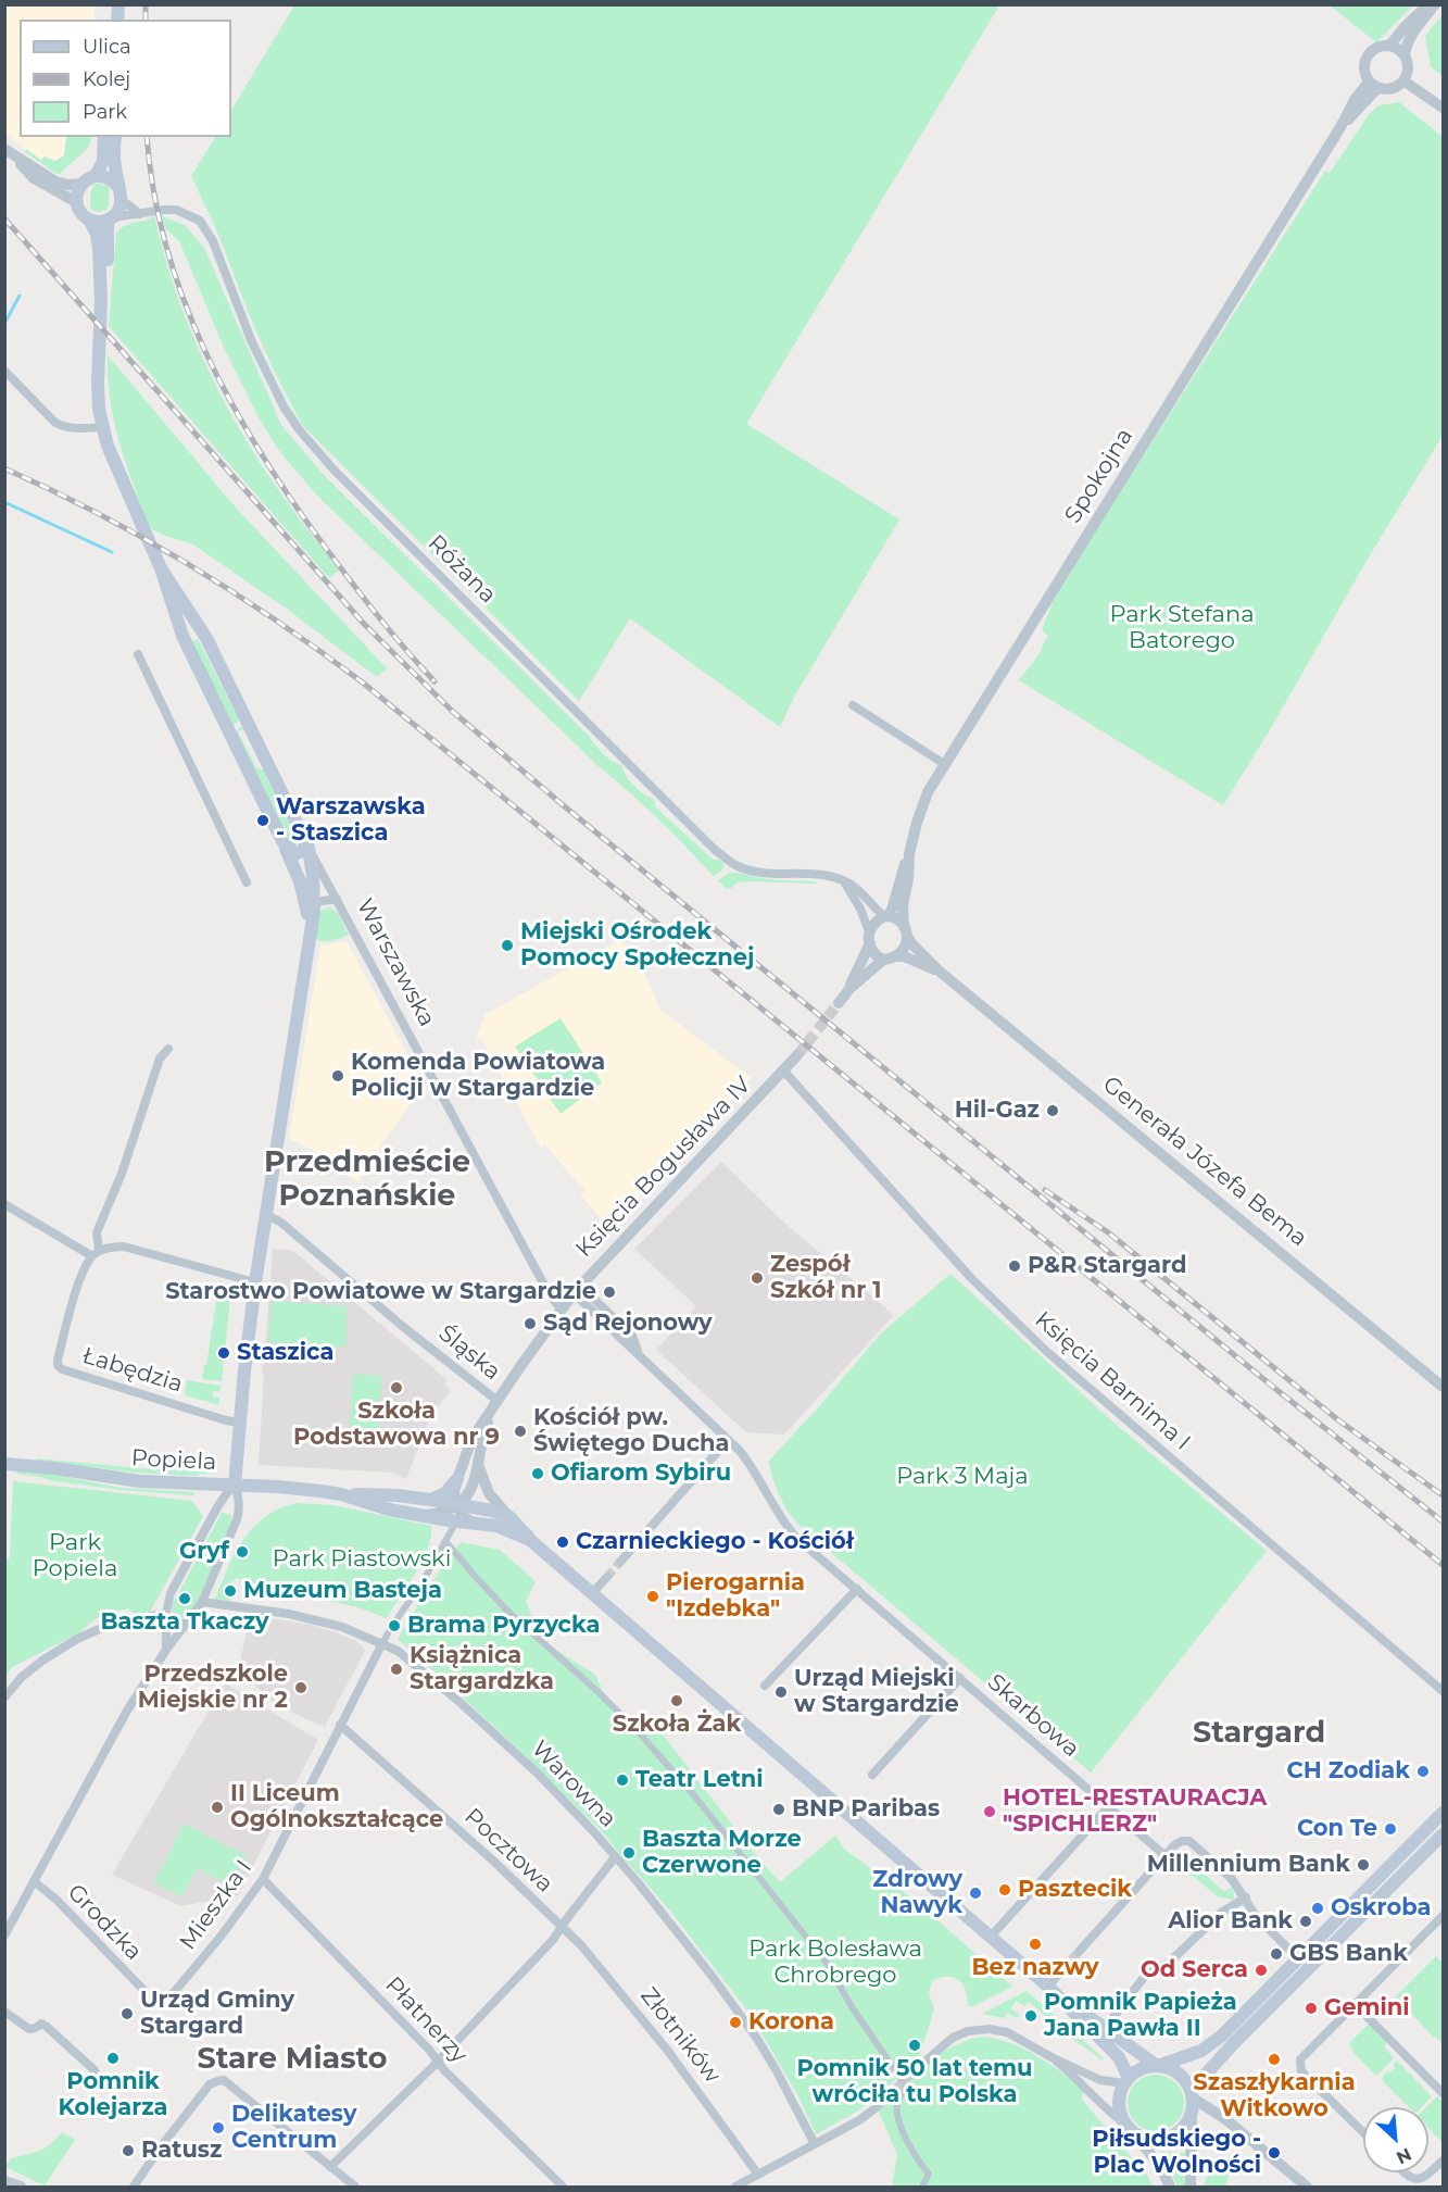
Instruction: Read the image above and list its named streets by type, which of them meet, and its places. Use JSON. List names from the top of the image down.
{
  "streets": {
    "main road": ["Warszawska", "Popiela"],
    "street": [
      "Spokojna",
      "Różana",
      "Generała Józefa Bema",
      "Księcia Bogusława IV",
      "Śląska",
      "Łabędzia",
      "Księcia Barnima I",
      "Skarbowa",
      "Warowna",
      "Pocztowa",
      "Mieszka I",
      "Grodzka",
      "Płatnerzy",
      "Złotników"
    ]
  },
  "crossings": [
    ["Spokojna", "Różana"],
    ["Spokojna", "Generała Józefa Bema"],
    ["Różana", "Warszawska"],
    ["Różana", "Generała Józefa Bema"],
    ["Warszawska", "Księcia Bogusława IV"],
    ["Księcia Bogusława IV", "Śląska"],
    ["Księcia Bogusława IV", "Księcia Barnima I"],
    ["Księcia Bogusława IV", "Popiela"],
    ["Księcia Bogusława IV", "Skarbowa"],
    ["Warowna", "Mieszka I"],
    ["Pocztowa", "Mieszka I"],
    ["Pocztowa", "Złotników"],
    ["Mieszka I", "Grodzka"],
    ["Mieszka I", "Płatnerzy"]
  ],
  "districts": ["Przedmieście Poznańskie", "Stargard", "Stare Miasto"],
  "parks": [
    "Park Stefana Batorego",
    "Park 3 Maja",
    "Park Popiela",
    "Park Piastowski",
    "Park Bolesława Chrobrego"
  ],
  "places": [
    "Warszawska - Staszica",
    "Miejski Ośrodek Pomocy Społecznej",
    "Komenda Powiatowa Policji w Stargardzie",
    "Hil-Gaz",
    "P&R Stargard",
    "Zespół Szkół nr 1",
    "Starostwo Powiatowe w Stargardzie",
    "Sąd Rejonowy",
    "Staszica",
    "Szkoła Podstawowa nr 9",
    "Kościół pw. Świętego Ducha",
    "Ofiarom Sybiru",
    "Czarnieckiego - Kościół",
    "Gryf",
    "Muzeum Basteja",
    "Pierogarnia \"Izdebka\"",
    "Baszta Tkaczy",
    "Brama Pyrzycka",
    "Książnica Stargardzka",
    "Przedszkole Miejskie nr 2",
    "Urząd Miejski w Stargardzie",
    "Szkoła Żak",
    "CH Zodiak",
    "Teatr Letni",
    "II Liceum Ogólnokształcące",
    "BNP Paribas",
    "HOTEL-RESTAURACJA \"SPICHLERZ\"",
    "Con Te",
    "Baszta Morze Czerwone",
    "Millennium Bank",
    "Pasztecik",
    "Zdrowy Nawyk",
    "Oskroba",
    "Alior Bank",
    "Bez nazwy",
    "GBS Bank",
    "Od Serca",
    "Gemini",
    "Urząd Gminy Stargard",
    "Pomnik Papieża Jana Pawła II",
    "Korona",
    "Pomnik 50 lat temu wróciła tu Polska",
    "Pomnik Kolejarza",
    "Szaszłykarnia Witkowo",
    "Delikatesy Centrum",
    "Ratusz",
    "Piłsudskiego - Plac Wolności"
  ],
  "legend": ["Ulica", "Kolej", "Park"],
  "north": "bottom right"
}
